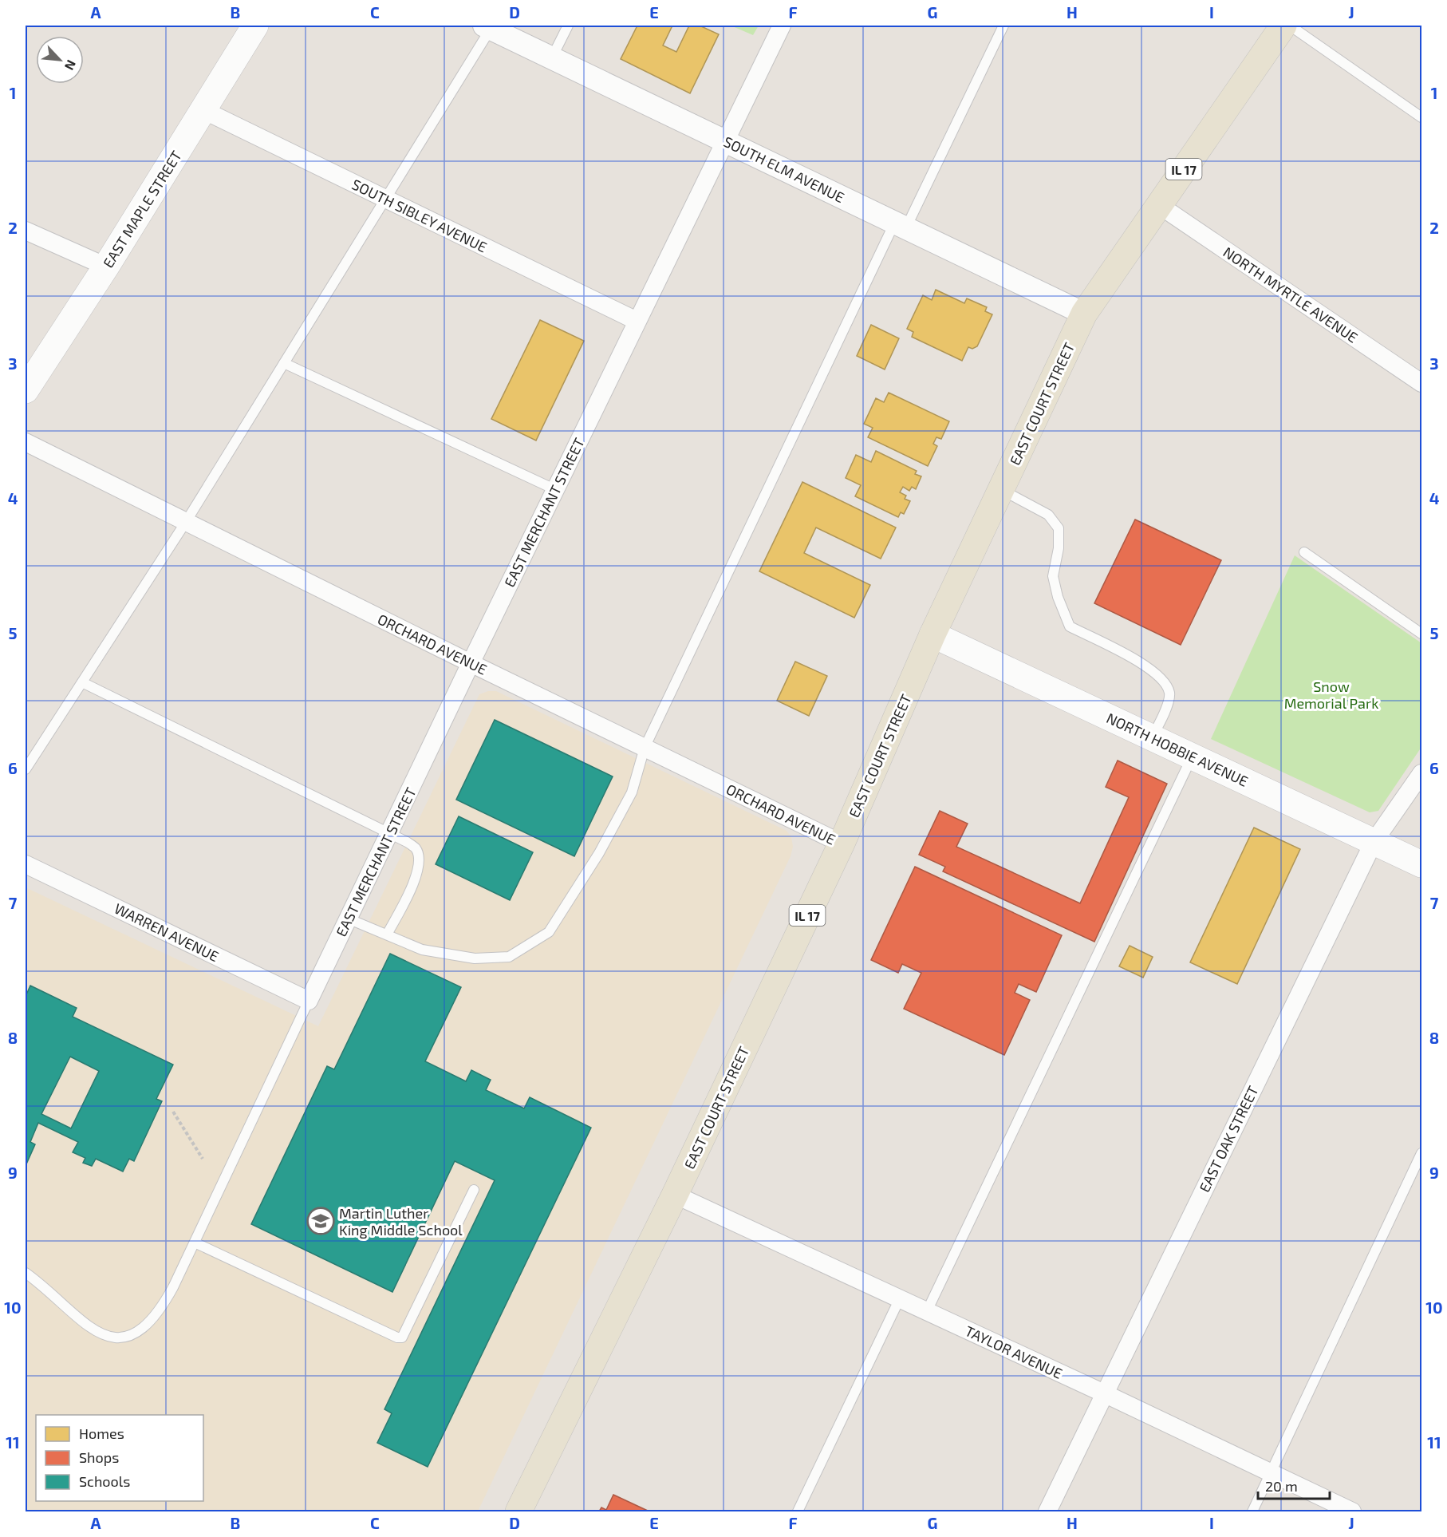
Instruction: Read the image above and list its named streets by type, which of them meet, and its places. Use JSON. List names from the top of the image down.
{
  "streets": {
    "main road": [
      "IL 17",
      "EAST MAPLE STREET",
      "EAST COURT STREET",
      "NORTH HOBBIE AVENUE"
    ],
    "street": [
      "SOUTH ELM AVENUE",
      "SOUTH SIBLEY AVENUE",
      "NORTH MYRTLE AVENUE",
      "EAST MERCHANT STREET",
      "ORCHARD AVENUE",
      "WARREN AVENUE",
      "EAST OAK STREET",
      "TAYLOR AVENUE"
    ]
  },
  "crossings": [
    ["SOUTH ELM AVENUE", "EAST COURT STREET"],
    ["SOUTH ELM AVENUE", "EAST MERCHANT STREET"],
    ["EAST MAPLE STREET", "SOUTH SIBLEY AVENUE"],
    ["SOUTH SIBLEY AVENUE", "EAST MERCHANT STREET"],
    ["NORTH MYRTLE AVENUE", "EAST COURT STREET"],
    ["EAST COURT STREET", "ORCHARD AVENUE"],
    ["EAST COURT STREET", "NORTH HOBBIE AVENUE"],
    ["EAST COURT STREET", "TAYLOR AVENUE"],
    ["EAST MERCHANT STREET", "ORCHARD AVENUE"],
    ["EAST MERCHANT STREET", "WARREN AVENUE"],
    ["NORTH HOBBIE AVENUE", "EAST OAK STREET"],
    ["EAST OAK STREET", "TAYLOR AVENUE"]
  ],
  "parks": ["Snow Memorial Park"],
  "places": {
    "school or university": ["Martin Luther King Middle School"]
  },
  "legend": ["Homes", "Shops", "Schools"],
  "scale_bar": "20 m",
  "north": "bottom right",
  "grid": {
    "columns": [
      "A",
      "B",
      "C",
      "D",
      "E",
      "F",
      "G",
      "H",
      "I",
      "J"
    ],
    "rows": [
      "1",
      "2",
      "3",
      "4",
      "5",
      "6",
      "7",
      "8",
      "9",
      "10",
      "11"
    ]
  }
}
